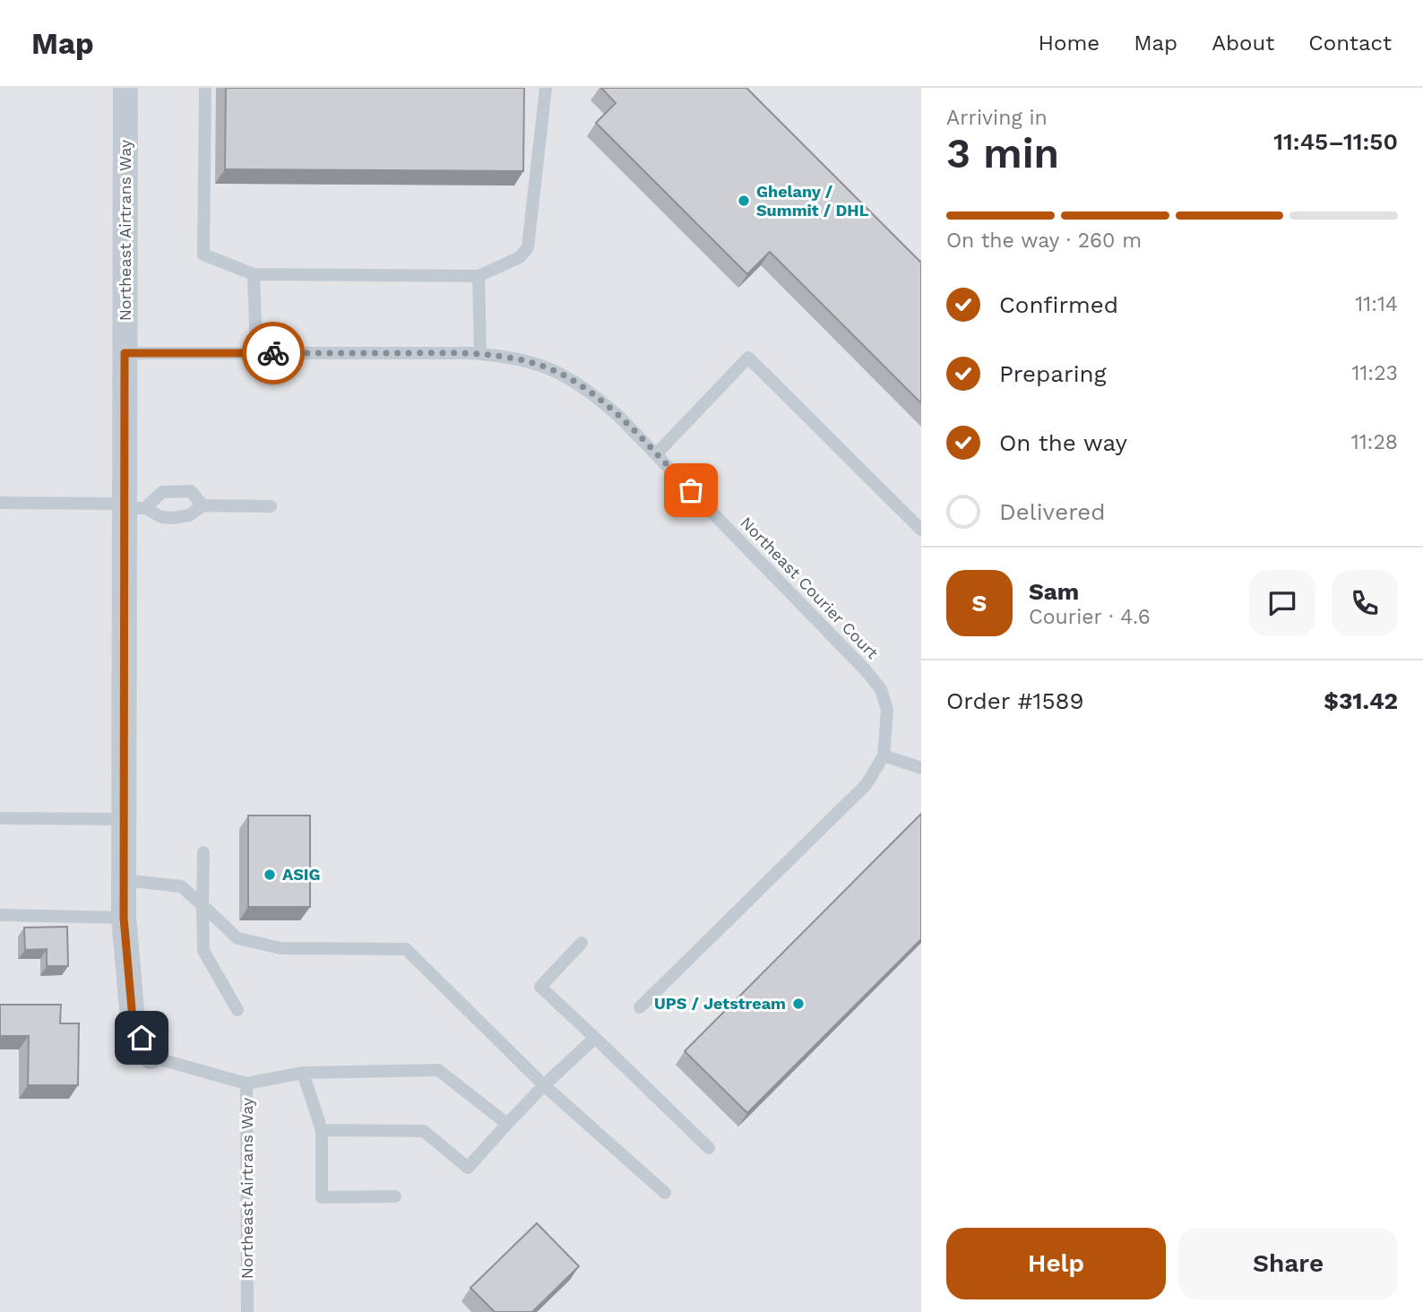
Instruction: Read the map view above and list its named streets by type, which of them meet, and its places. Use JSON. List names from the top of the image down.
{
  "streets": {
    "street": ["Northeast Airtrans Way"],
    "lane": ["Northeast Courier Court"]
  },
  "crossings": [
    ["Northeast Airtrans Way", "Northeast Courier Court"]
  ],
  "places": ["Ghelany / Summit / DHL", "ASIG", "UPS / Jetstream"],
  "page": {
    "header": "Map",
    "nav": [
      "Home",
      "Map",
      "About",
      "Contact"
    ],
    "heading": ["3 min", "Arriving in", "11:45–11:50"],
    "panel": [
      "Sam",
      "Courier · 4.6",
      "Order #1589",
      "$31.42"
    ],
    "bar": "On the way · 260 m",
    "list": [
      ["Confirmed", "11:14"],
      ["Preparing", "11:23"],
      ["On the way", "11:28"],
      "Delivered"
    ],
    "round": "S",
    "buttons": ["Help", "Share"]
  }
}
